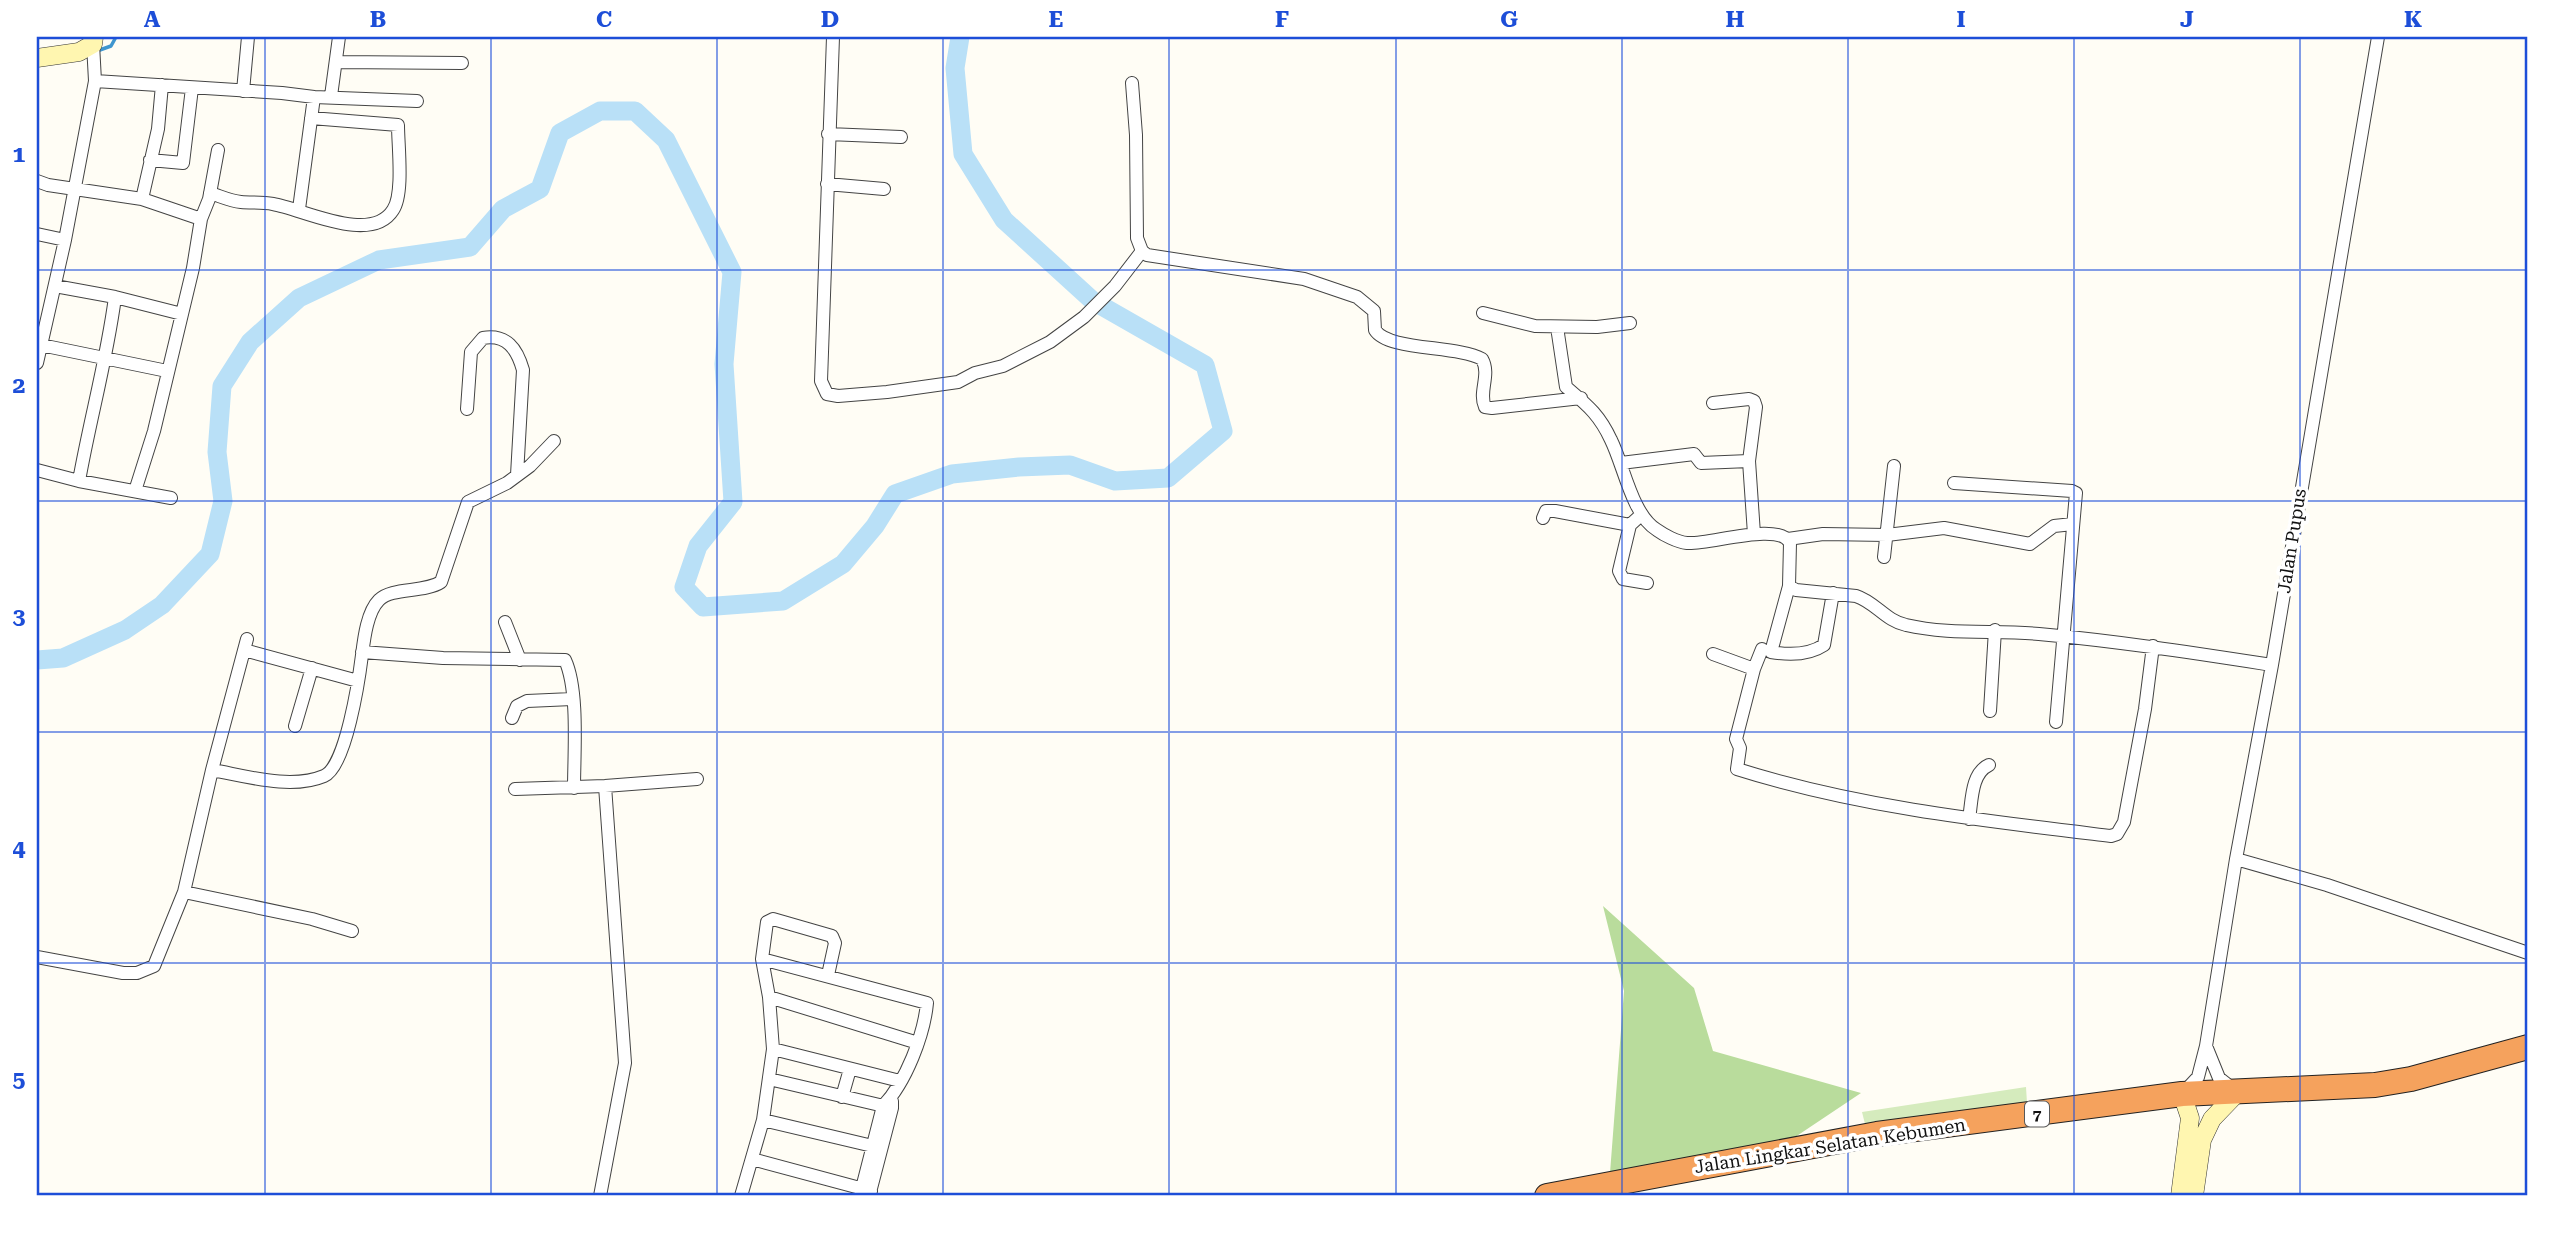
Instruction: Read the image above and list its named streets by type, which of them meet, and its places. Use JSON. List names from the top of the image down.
{
  "streets": {
    "highway": ["7", "Jalan Lingkar Selatan Kebumen"],
    "street": ["Jalan Pupus"]
  },
  "crossings": [
    ["Jalan Pupus", "Jalan Lingkar Selatan Kebumen"]
  ],
  "grid": {
    "columns": [
      "A",
      "B",
      "C",
      "D",
      "E",
      "F",
      "G",
      "H",
      "I",
      "J",
      "K"
    ],
    "rows": [
      "1",
      "2",
      "3",
      "4",
      "5"
    ]
  }
}
